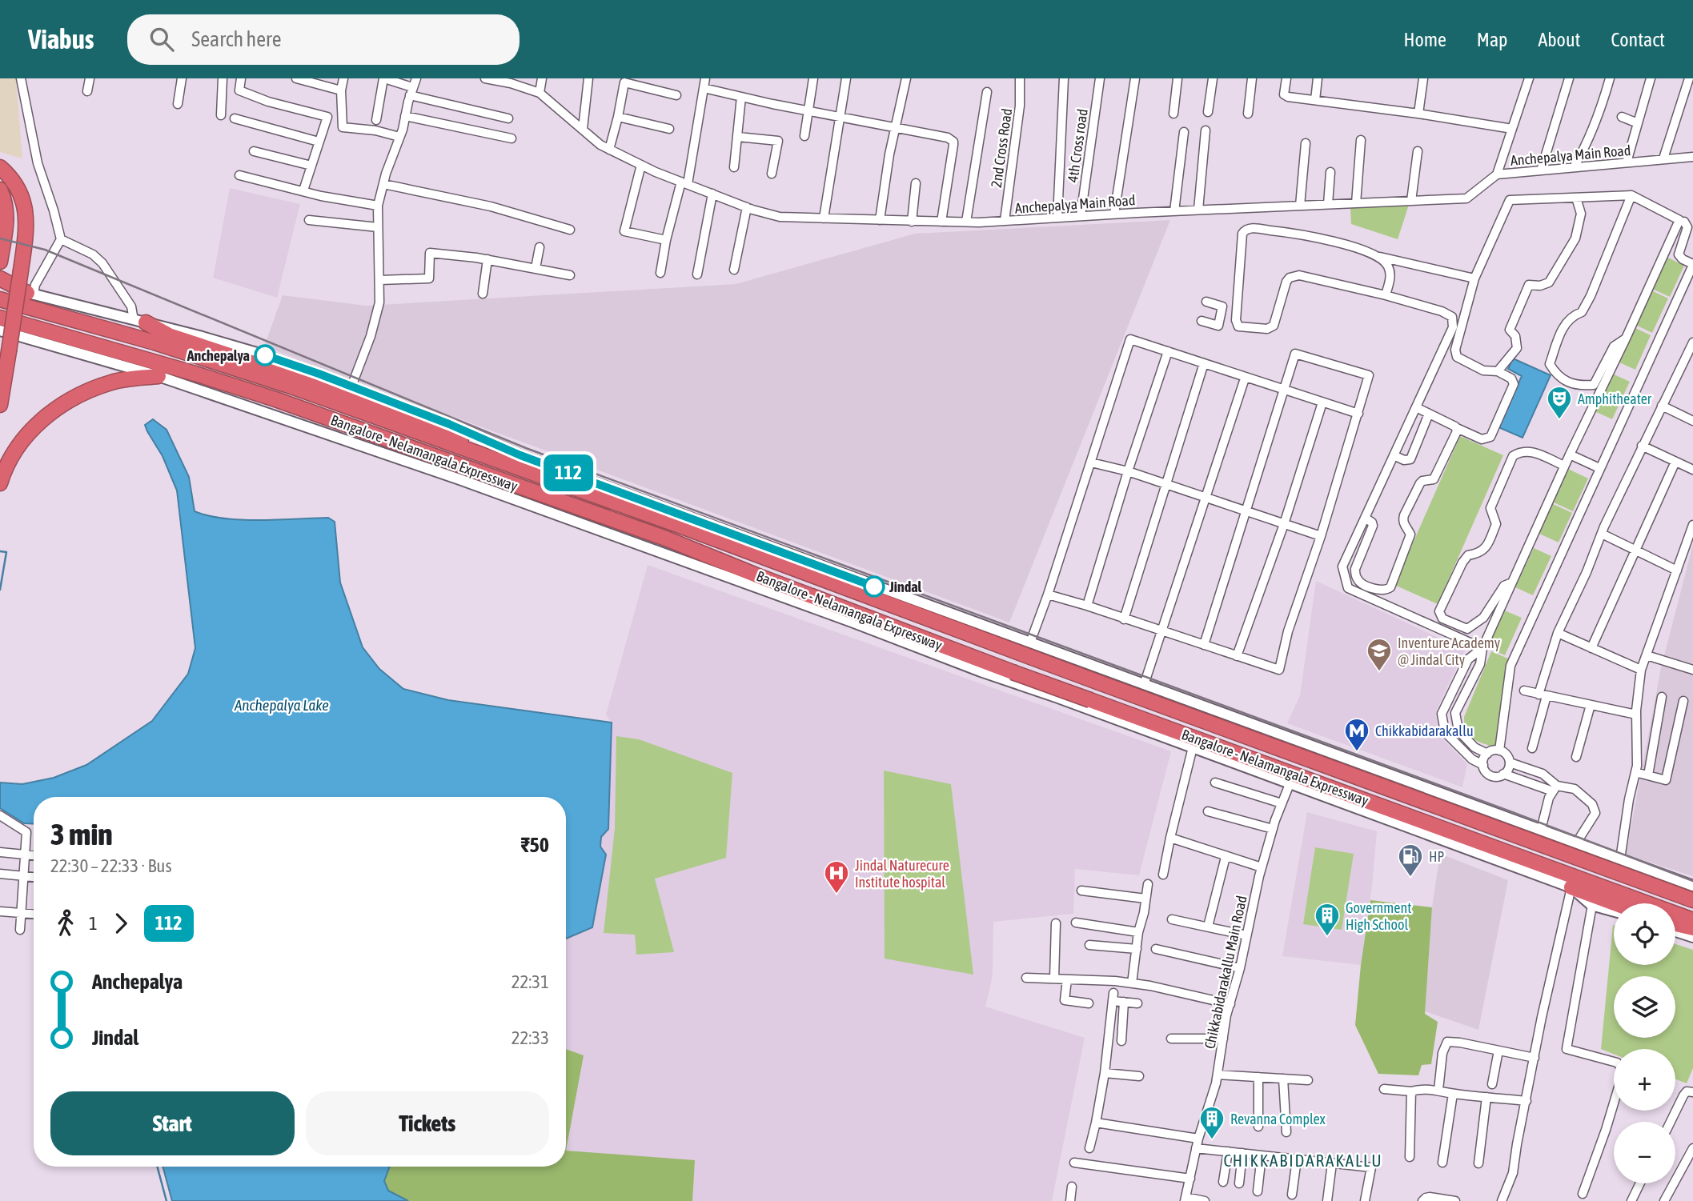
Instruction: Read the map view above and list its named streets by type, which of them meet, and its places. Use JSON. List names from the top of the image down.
{
  "streets": {
    "highway": ["Bangalore - Nelamangala Expressway"],
    "street": [
      "4th Cross road",
      "2nd Cross Road",
      "Anchepalya Main Road",
      "Chikkabidarakallu Main Road"
    ]
  },
  "crossings": [
    ["4th Cross road", "Anchepalya Main Road"],
    ["2nd Cross Road", "Anchepalya Main Road"]
  ],
  "districts": ["CHIKKABIDARAKALLU"],
  "water": ["Anchepalya Lake"],
  "places": {
    "other": ["Anchepalya", "Jindal"],
    "theatre": ["Amphitheater"],
    "school or university": ["Inventure Academy @ Jindal City"],
    "metro station": ["Chikkabidarakallu"],
    "fuel station": ["HP"],
    "hospital": ["Jindal Naturecure Institute hospital"],
    "building": ["Government High School", "Revanna Complex"]
  },
  "lines": ["bus line 112"],
  "page": {
    "header": "Viabus",
    "search": "Search here",
    "nav": [
      "Home",
      "Map",
      "About",
      "Contact"
    ],
    "on_map": "112",
    "heading": ["3 min", "22:30 – 22:33 · Bus", "₹50"],
    "legs": ["1", "112"],
    "map_buttons": ["+", "−"],
    "list": [
      {
        "name": "Anchepalya",
        "value": "22:31"
      },
      {
        "name": "Jindal",
        "value": "22:33"
      }
    ],
    "buttons": ["Start", "Tickets"]
  }
}
